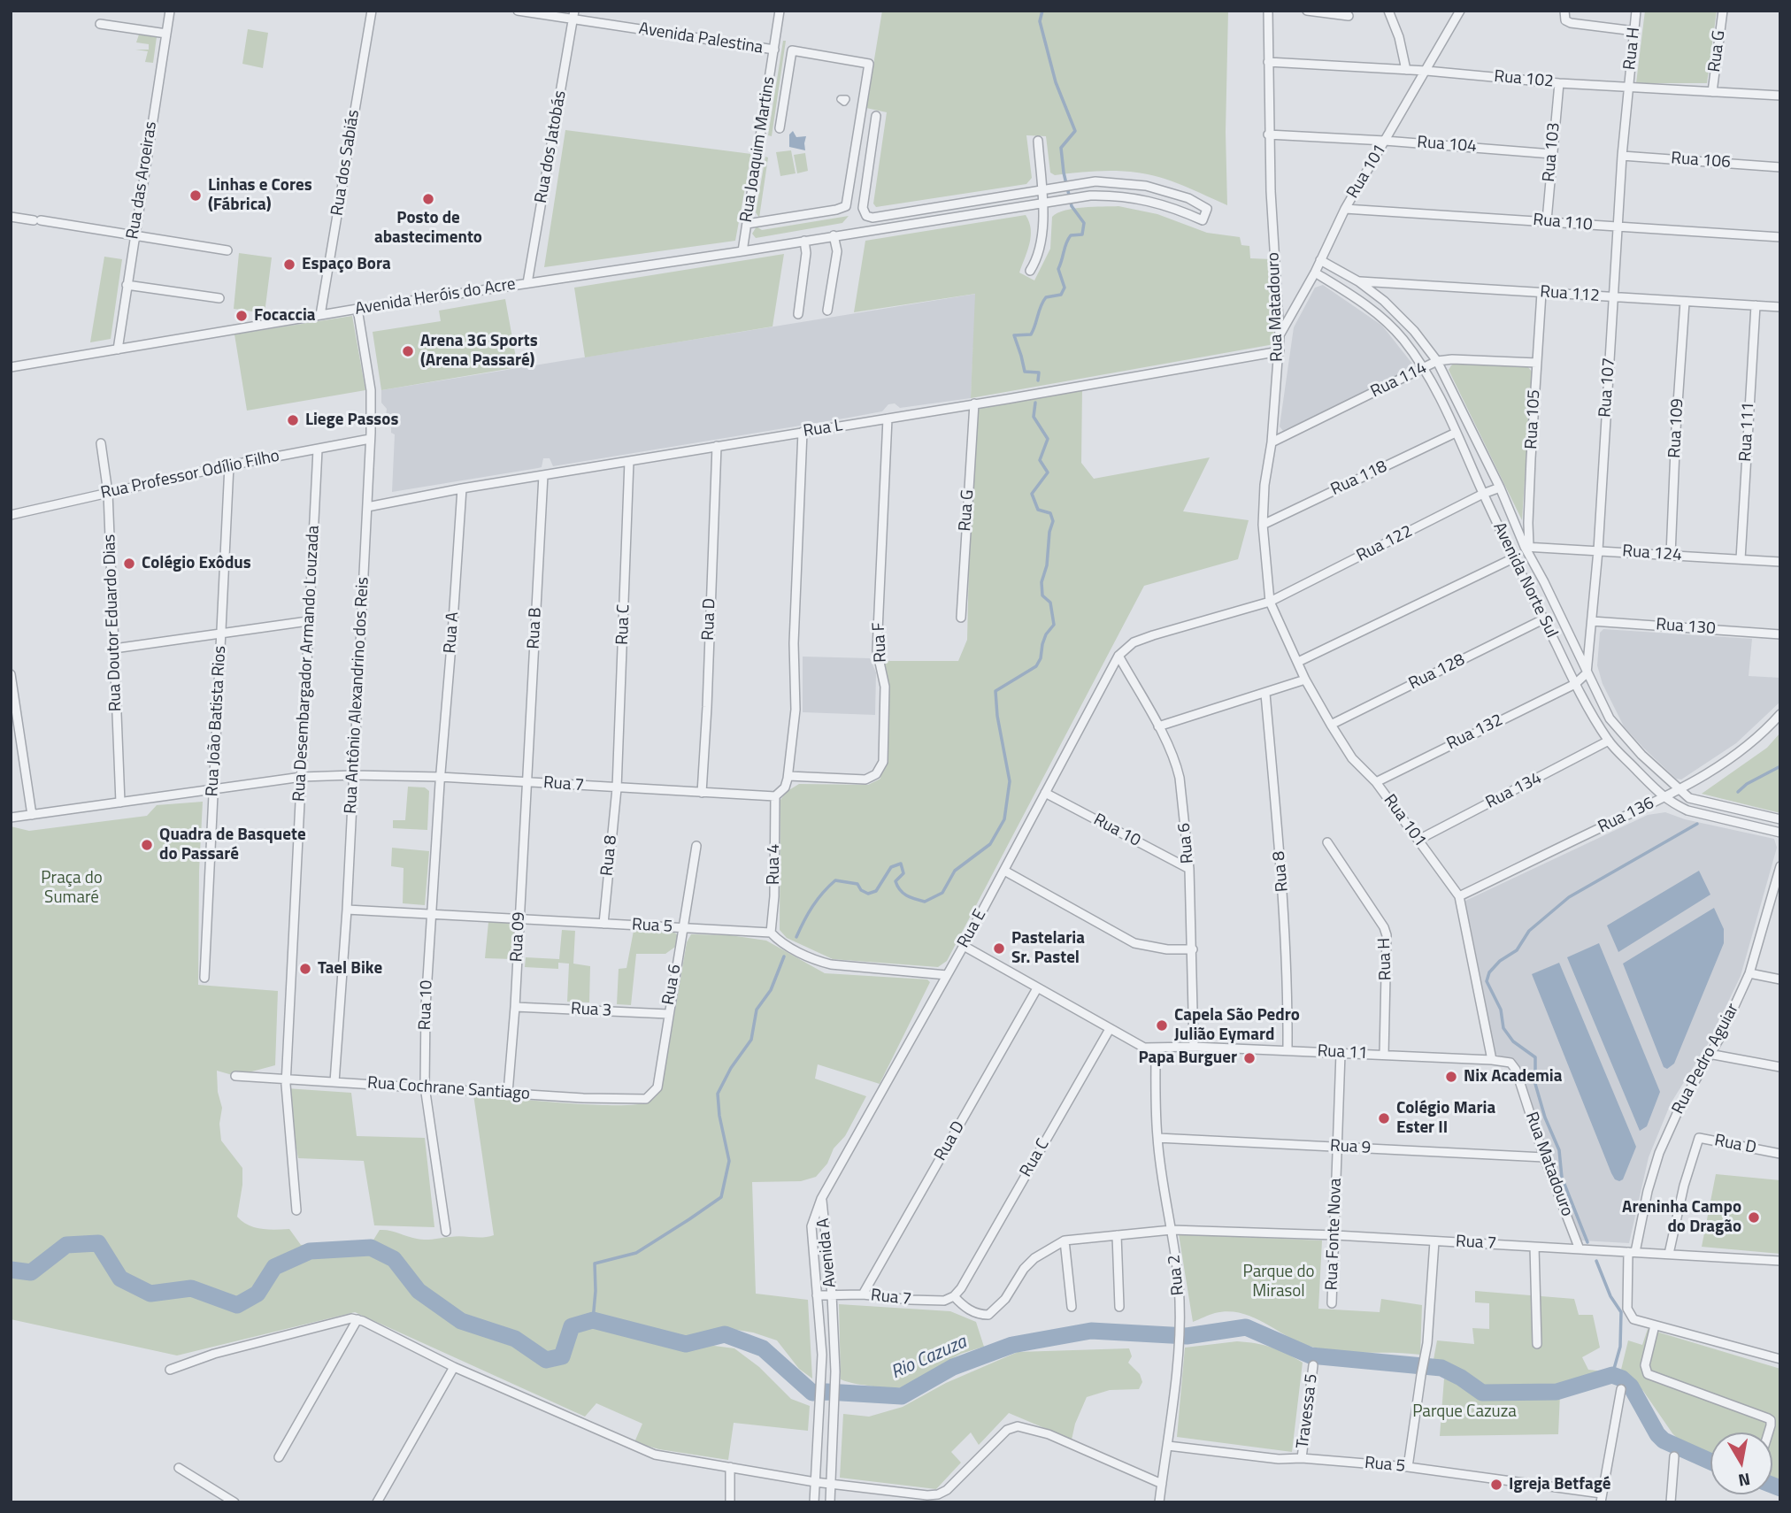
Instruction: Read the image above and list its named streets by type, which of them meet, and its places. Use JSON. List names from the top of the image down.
{
  "streets": {
    "street": [
      "Avenida Palestina",
      "Rua H",
      "Rua G",
      "Rua 102",
      "Rua 104",
      "Rua dos Jatobás",
      "Rua Joaquim Martins",
      "Rua 103",
      "Rua 106",
      "Rua dos Sabiás",
      "Rua 101",
      "Rua das Aroeiras",
      "Rua 110",
      "Rua 112",
      "Avenida Heróis do Acre",
      "Rua Matadouro",
      "Rua 114",
      "Rua 107",
      "Rua 105",
      "Rua 109",
      "Rua L",
      "Rua 111",
      "Rua Professor Odílio Filho",
      "Rua 118",
      "Rua 122",
      "Rua 124",
      "Avenida Norte Sul",
      "Rua D",
      "Rua Doutor Eduardo Dias",
      "Rua C",
      "Rua 130",
      "Rua B",
      "Rua A",
      "Rua F",
      "Rua Desembargador Armando Louzada",
      "Rua 128",
      "Rua Antônio Alexandrino dos Reis",
      "Rua João Batista Rios",
      "Rua 132",
      "Rua 7",
      "Rua 134",
      "Rua 136",
      "Rua 10",
      "Rua 6",
      "Rua 8",
      "Rua 4",
      "Rua 5",
      "Rua E",
      "Rua 09",
      "Rua 3",
      "Rua 11",
      "Rua Pedro Aguiar",
      "Rua Cochrane Santiago",
      "Rua 9",
      "Rua Fonte Nova",
      "Avenida A",
      "Rua 2",
      "Travessa 5"
    ]
  },
  "crossings": [
    ["Avenida Palestina", "Rua dos Jatobás"],
    ["Avenida Palestina", "Rua Joaquim Martins"],
    ["Rua H", "Rua 102"],
    ["Rua H", "Rua 107"],
    ["Rua H", "Rua 11"],
    ["Rua G", "Rua 102"],
    ["Rua G", "Rua L"],
    ["Rua 102", "Rua 103"],
    ["Rua 102", "Rua 101"],
    ["Rua 102", "Rua Matadouro"],
    ["Rua 102", "Rua 107"],
    ["Rua 104", "Rua 103"],
    ["Rua 104", "Rua 101"],
    ["Rua 104", "Rua Matadouro"],
    ["Rua dos Jatobás", "Avenida Heróis do Acre"],
    ["Rua Joaquim Martins", "Avenida Heróis do Acre"],
    ["Rua 103", "Rua 110"],
    ["Rua 106", "Rua 107"],
    ["Rua dos Sabiás", "Avenida Heróis do Acre"],
    ["Rua 101", "Rua 110"],
    ["Rua 101", "Rua Matadouro"],
    ["Rua 101", "Rua 122"],
    ["Rua 101", "Avenida Norte Sul"],
    ["Rua 101", "Rua 128"],
    ["Rua 101", "Rua 132"],
    ["Rua 101", "Rua 134"],
    ["Rua 101", "Rua 136"],
    ["Rua 101", "Rua 11"],
    ["Rua das Aroeiras", "Avenida Heróis do Acre"],
    ["Rua 110", "Rua 107"],
    ["Rua 112", "Rua 107"],
    ["Rua 112", "Rua 105"],
    ["Rua 112", "Rua 109"],
    ["Rua 112", "Rua 111"],
    ["Rua 112", "Avenida Norte Sul"],
    ["Avenida Heróis do Acre", "Rua Antônio Alexandrino dos Reis"],
    ["Rua Matadouro", "Rua 114"],
    ["Rua Matadouro", "Rua L"],
    ["Rua Matadouro", "Rua 118"],
    ["Rua Matadouro", "Rua 122"],
    ["Rua Matadouro", "Rua 7"],
    ["Rua Matadouro", "Rua 11"],
    ["Rua Matadouro", "Rua 9"],
    ["Rua 114", "Rua 105"],
    ["Rua 114", "Avenida Norte Sul"],
    ["Rua 107", "Rua 124"],
    ["Rua 107", "Avenida Norte Sul"],
    ["Rua 107", "Rua 130"],
    ["Rua 105", "Rua 124"],
    ["Rua 105", "Avenida Norte Sul"],
    ["Rua 109", "Rua 124"],
    ["Rua L", "Rua D"],
    ["Rua L", "Rua C"],
    ["Rua L", "Rua B"],
    ["Rua L", "Rua A"],
    ["Rua L", "Rua F"],
    ["Rua L", "Rua Antônio Alexandrino dos Reis"],
    ["Rua 111", "Rua 124"],
    ["Rua Professor Odílio Filho", "Rua Doutor Eduardo Dias"],
    ["Rua Professor Odílio Filho", "Rua Desembargador Armando Louzada"],
    ["Rua Professor Odílio Filho", "Rua Antônio Alexandrino dos Reis"],
    ["Rua Professor Odílio Filho", "Rua João Batista Rios"],
    ["Rua 118", "Avenida Norte Sul"],
    ["Rua 122", "Avenida Norte Sul"],
    ["Rua 124", "Avenida Norte Sul"],
    ["Avenida Norte Sul", "Rua 128"],
    ["Avenida Norte Sul", "Rua 132"],
    ["Avenida Norte Sul", "Rua 134"],
    ["Avenida Norte Sul", "Rua 136"],
    ["Rua D", "Rua 7"],
    ["Rua Doutor Eduardo Dias", "Rua 7"],
    ["Rua C", "Rua 7"],
    ["Rua C", "Rua 8"],
    ["Rua B", "Rua 7"],
    ["Rua B", "Rua 09"],
    ["Rua A", "Rua 7"],
    ["Rua A", "Rua 10"],
    ["Rua Desembargador Armando Louzada", "Rua 7"],
    ["Rua Desembargador Armando Louzada", "Rua Cochrane Santiago"],
    ["Rua Antônio Alexandrino dos Reis", "Rua 7"],
    ["Rua Antônio Alexandrino dos Reis", "Rua 5"],
    ["Rua Antônio Alexandrino dos Reis", "Rua Cochrane Santiago"],
    ["Rua João Batista Rios", "Rua 7"],
    ["Rua 7", "Rua 10"],
    ["Rua 7", "Rua 8"],
    ["Rua 7", "Rua 4"],
    ["Rua 7", "Rua 09"],
    ["Rua 7", "Rua Pedro Aguiar"],
    ["Rua 7", "Rua Fonte Nova"],
    ["Rua 7", "Avenida A"],
    ["Rua 7", "Rua 2"],
    ["Rua 10", "Rua 6"],
    ["Rua 10", "Rua 5"],
    ["Rua 10", "Rua E"],
    ["Rua 10", "Rua Cochrane Santiago"],
    ["Rua 6", "Rua 5"],
    ["Rua 6", "Rua E"],
    ["Rua 6", "Rua 3"],
    ["Rua 6", "Rua 11"],
    ["Rua 6", "Rua Cochrane Santiago"],
    ["Rua 8", "Rua 5"],
    ["Rua 8", "Rua 11"],
    ["Rua 4", "Rua 5"],
    ["Rua 5", "Rua 09"],
    ["Rua 5", "Rua 2"],
    ["Rua 5", "Travessa 5"],
    ["Rua E", "Avenida A"],
    ["Rua 09", "Rua 3"],
    ["Rua 09", "Rua Cochrane Santiago"],
    ["Rua 11", "Rua Fonte Nova"],
    ["Rua 11", "Rua 2"],
    ["Rua 9", "Rua Fonte Nova"],
    ["Rua 9", "Rua 2"]
  ],
  "water": ["Rio Cazuza"],
  "parks": ["Praça do Sumaré", "Parque do Mirasol", "Parque Cazuza"],
  "places": [
    "Linhas e Cores (Fábrica)",
    "Posto de abastecimento",
    "Espaço Bora",
    "Focaccia",
    "Arena 3G Sports (Arena Passaré)",
    "Liege Passos",
    "Colégio Exôdus",
    "Quadra de Basquete do Passaré",
    "Pastelaria Sr. Pastel",
    "Tael Bike",
    "Capela São Pedro Julião Eymard",
    "Papa Burguer",
    "Nix Academia",
    "Colégio Maria Ester II",
    "Areninha Campo do Dragão",
    "Igreja Betfagé"
  ],
  "north": "bottom"
}
